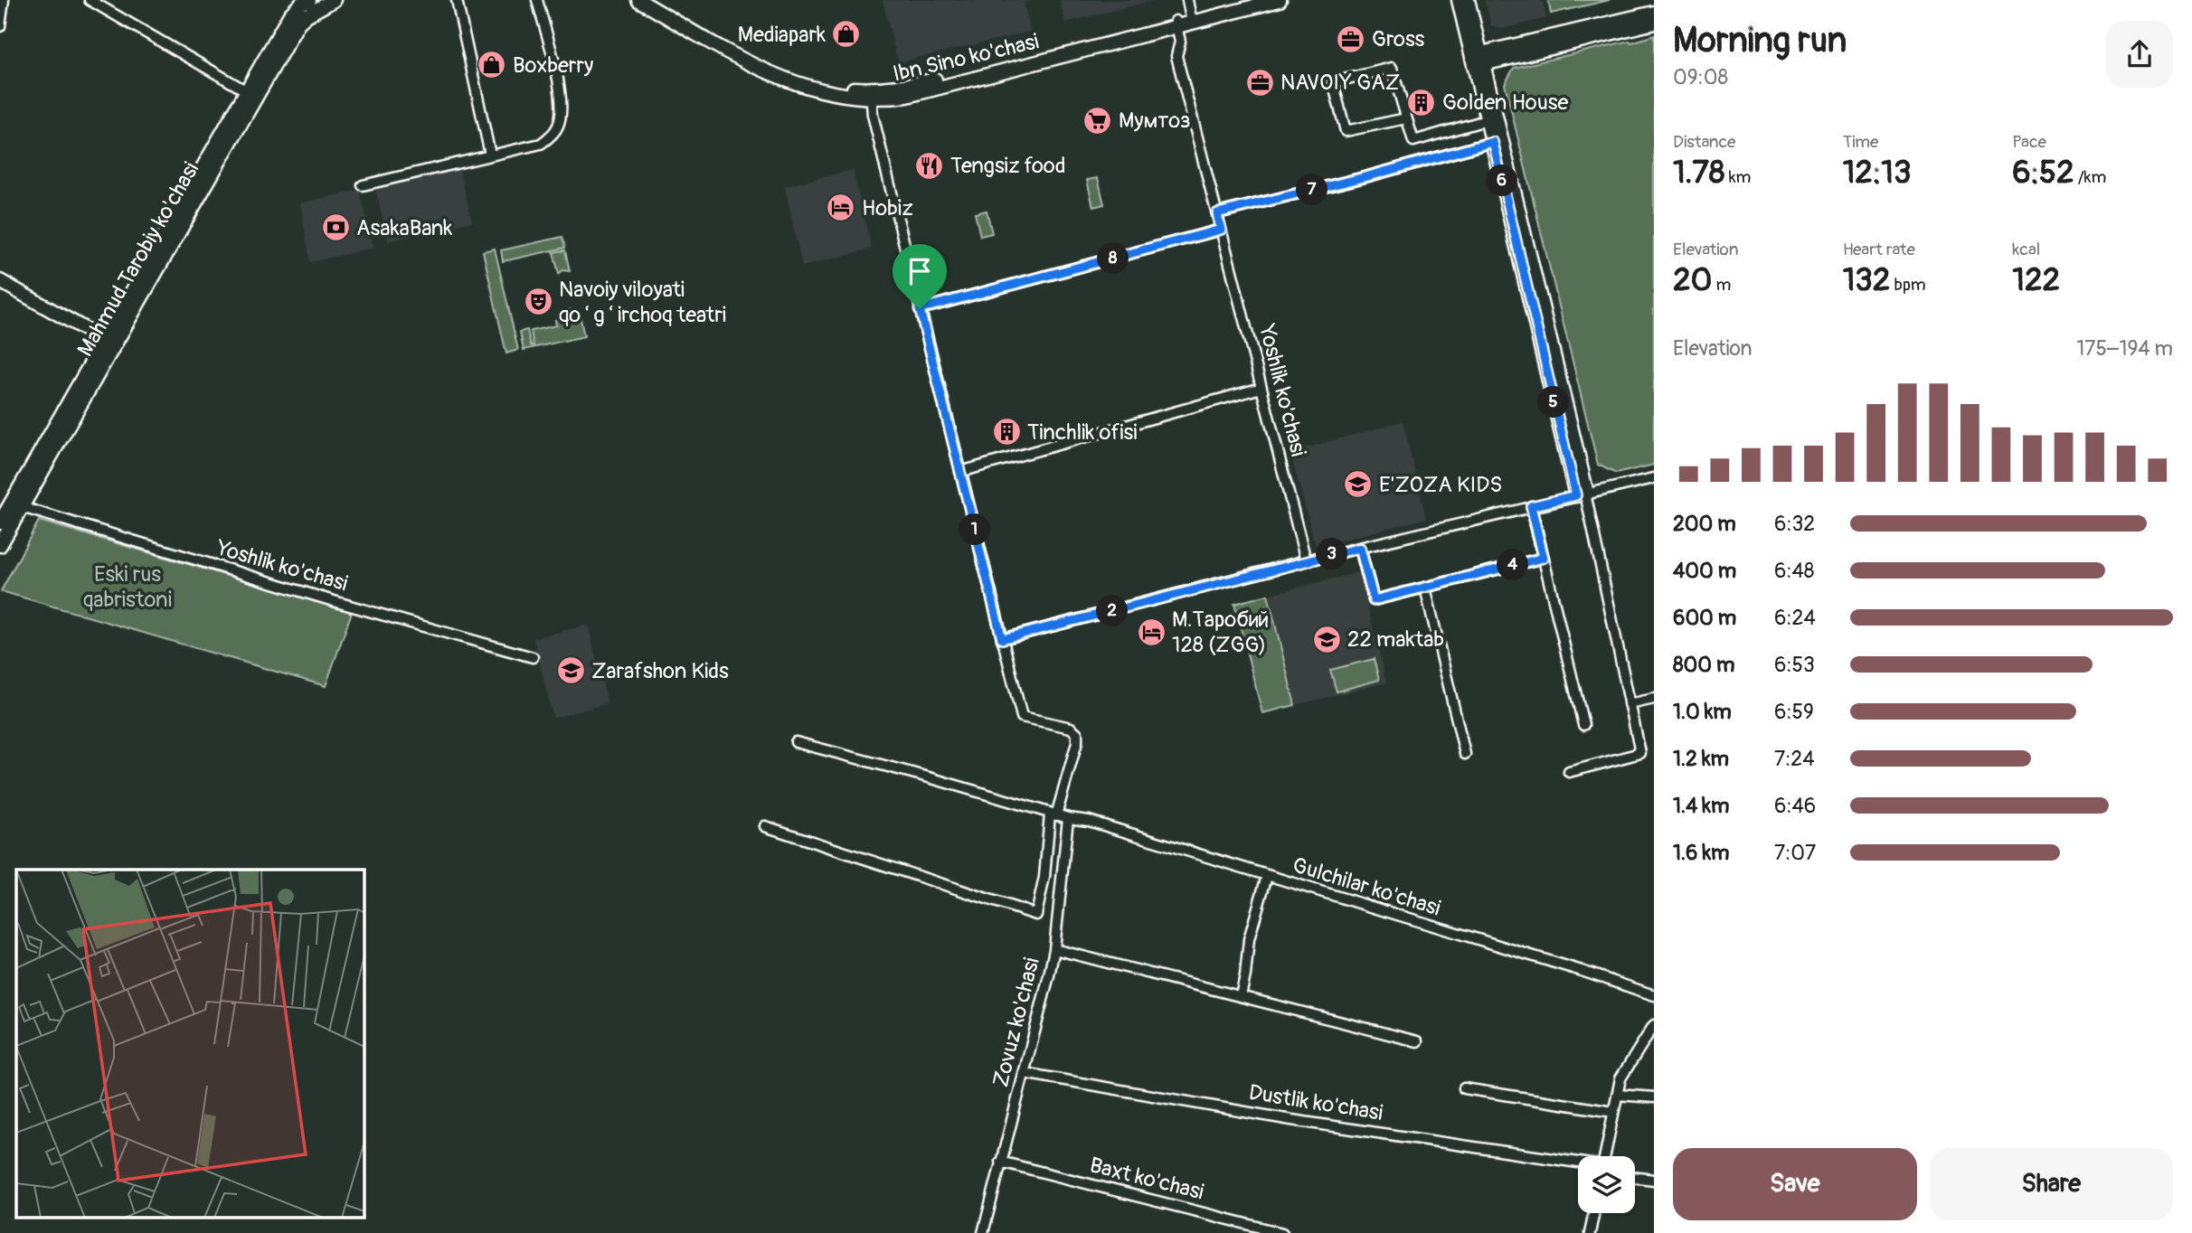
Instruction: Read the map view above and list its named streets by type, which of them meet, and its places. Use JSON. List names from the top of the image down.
{
  "streets": {
    "main road": ["Ibn Sino ko'chasi", "Mahmud Tarobiy ko'chasi"],
    "street": [
      "Yoshlik ko'chasi",
      "Gulchilar ko'chasi",
      "Zovuz ko'chasi",
      "Dustlik ko'chasi",
      "Baxt ko'chasi"
    ]
  },
  "crossings": [
    ["Mahmud Tarobiy ko'chasi", "Yoshlik ko'chasi"],
    ["Gulchilar ko'chasi", "Zovuz ko'chasi"],
    ["Zovuz ko'chasi", "Dustlik ko'chasi"],
    ["Zovuz ko'chasi", "Baxt ko'chasi"]
  ],
  "parks": ["Eski rus qabristoni"],
  "places": {
    "shop": ["Mediapark", "Boxberry"],
    "office": ["Gross", "NAVOIY GAZ"],
    "building": ["Golden House", "Tinchlik ofisi"],
    "supermarket": ["Мумтоз"],
    "restaurant": ["Tengsiz food"],
    "hotel": ["Hobiz", "М.Таробий 128 (ZGG)"],
    "bank": ["AsakaBank"],
    "theatre": ["Navoiy viloyati qoʻgʻirchoq teatri"],
    "school or university": ["E'ZOZA KIDS", "22 maktab", "Zarafshon Kids"]
  },
  "page": {
    "heading": ["Morning run", "09:08"],
    "stats": [
      ["Distance", "1.78 km"],
      ["Time", "12:13"],
      ["Pace", "6:52 /km"],
      ["Elevation", "20 m"],
      ["Heart rate", "132 bpm"],
      ["kcal", "122"]
    ],
    "pins": [
      "6",
      "7",
      "8",
      "5",
      "1",
      "3",
      "4",
      "2"
    ],
    "chart": ["Elevation", "175–194 m"],
    "list": [
      {
        "name": "200 m",
        "note": "6:32"
      },
      {
        "name": "400 m",
        "note": "6:48"
      },
      {
        "name": "600 m",
        "note": "6:24"
      },
      {
        "name": "800 m",
        "note": "6:53"
      },
      {
        "name": "1.0 km",
        "note": "6:59"
      },
      {
        "name": "1.2 km",
        "note": "7:24"
      },
      {
        "name": "1.4 km",
        "note": "6:46"
      },
      {
        "name": "1.6 km",
        "note": "7:07"
      }
    ],
    "buttons": ["Save", "Share"]
  }
}
